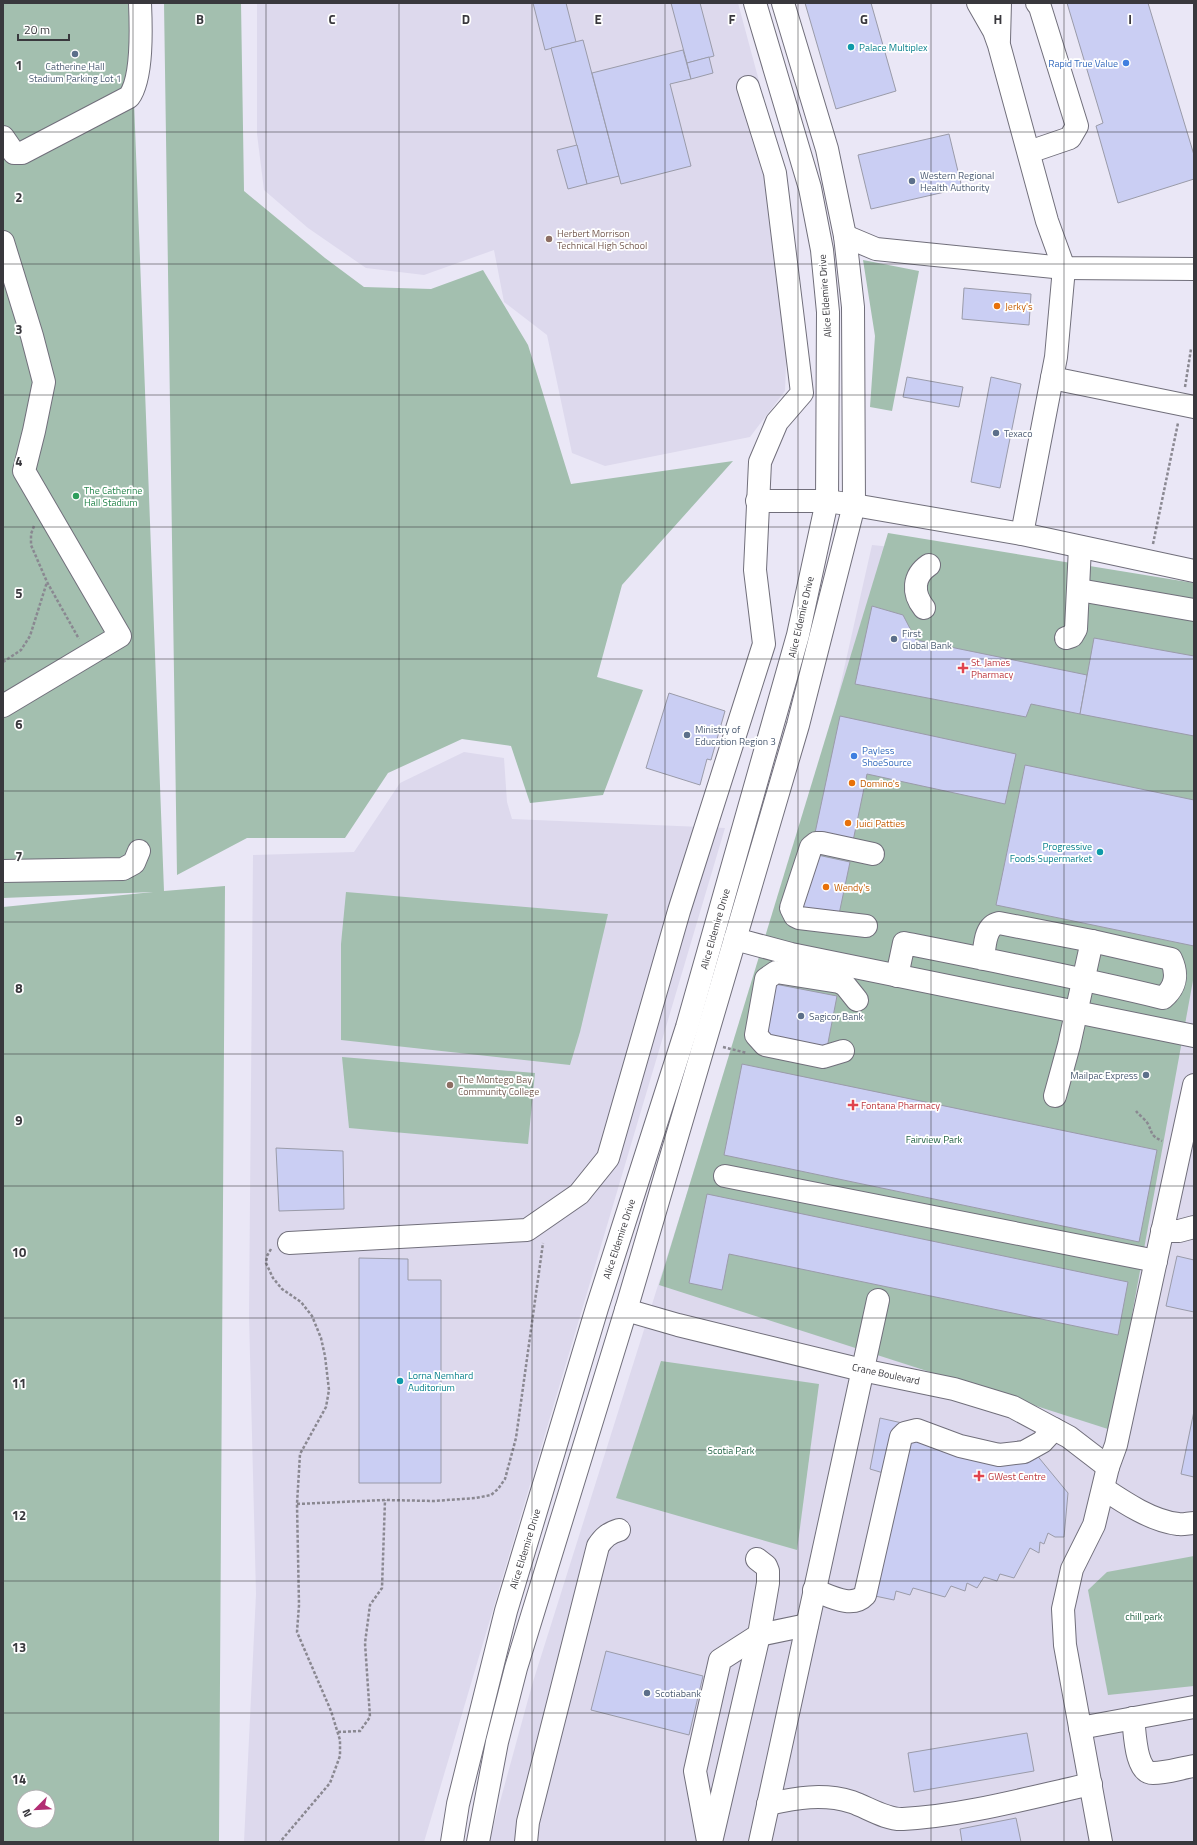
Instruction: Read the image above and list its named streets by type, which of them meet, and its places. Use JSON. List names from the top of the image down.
{
  "streets": {
    "main road": ["Alice Eldemire Drive", "Crane Boulevard"]
  },
  "parks": ["Fairview Park", "Scotia Park", "chill park"],
  "places": {
    "other": [
      "Palace Multiplex",
      "Catherine Hall Stadium Parking Lot 1",
      "Rapid True Value",
      "Western Regional Health Authority",
      "Herbert Morrison Technical High School",
      "Jerky's",
      "Texaco",
      "The Catherine Hall Stadium",
      "First Global Bank",
      "Ministry of Education Region 3",
      "Payless ShoeSource",
      "Domino's",
      "Juici Patties",
      "Progressive Foods Supermarket",
      "Wendy's",
      "Sagicor Bank",
      "Mailpac Express",
      "The Montego Bay Community College",
      "Lorna Nemhard Auditorium",
      "Scotiabank"
    ],
    "health": ["St. James Pharmacy", "Fontana Pharmacy", "GWest Centre"]
  },
  "scale_bar": "20 m",
  "north": "bottom left",
  "grid": {
    "columns": [
      "B",
      "C",
      "D",
      "E",
      "F",
      "G",
      "H",
      "I"
    ],
    "rows": [
      "1",
      "2",
      "3",
      "4",
      "5",
      "6",
      "7",
      "8",
      "9",
      "10",
      "11",
      "12",
      "13",
      "14"
    ]
  }
}
